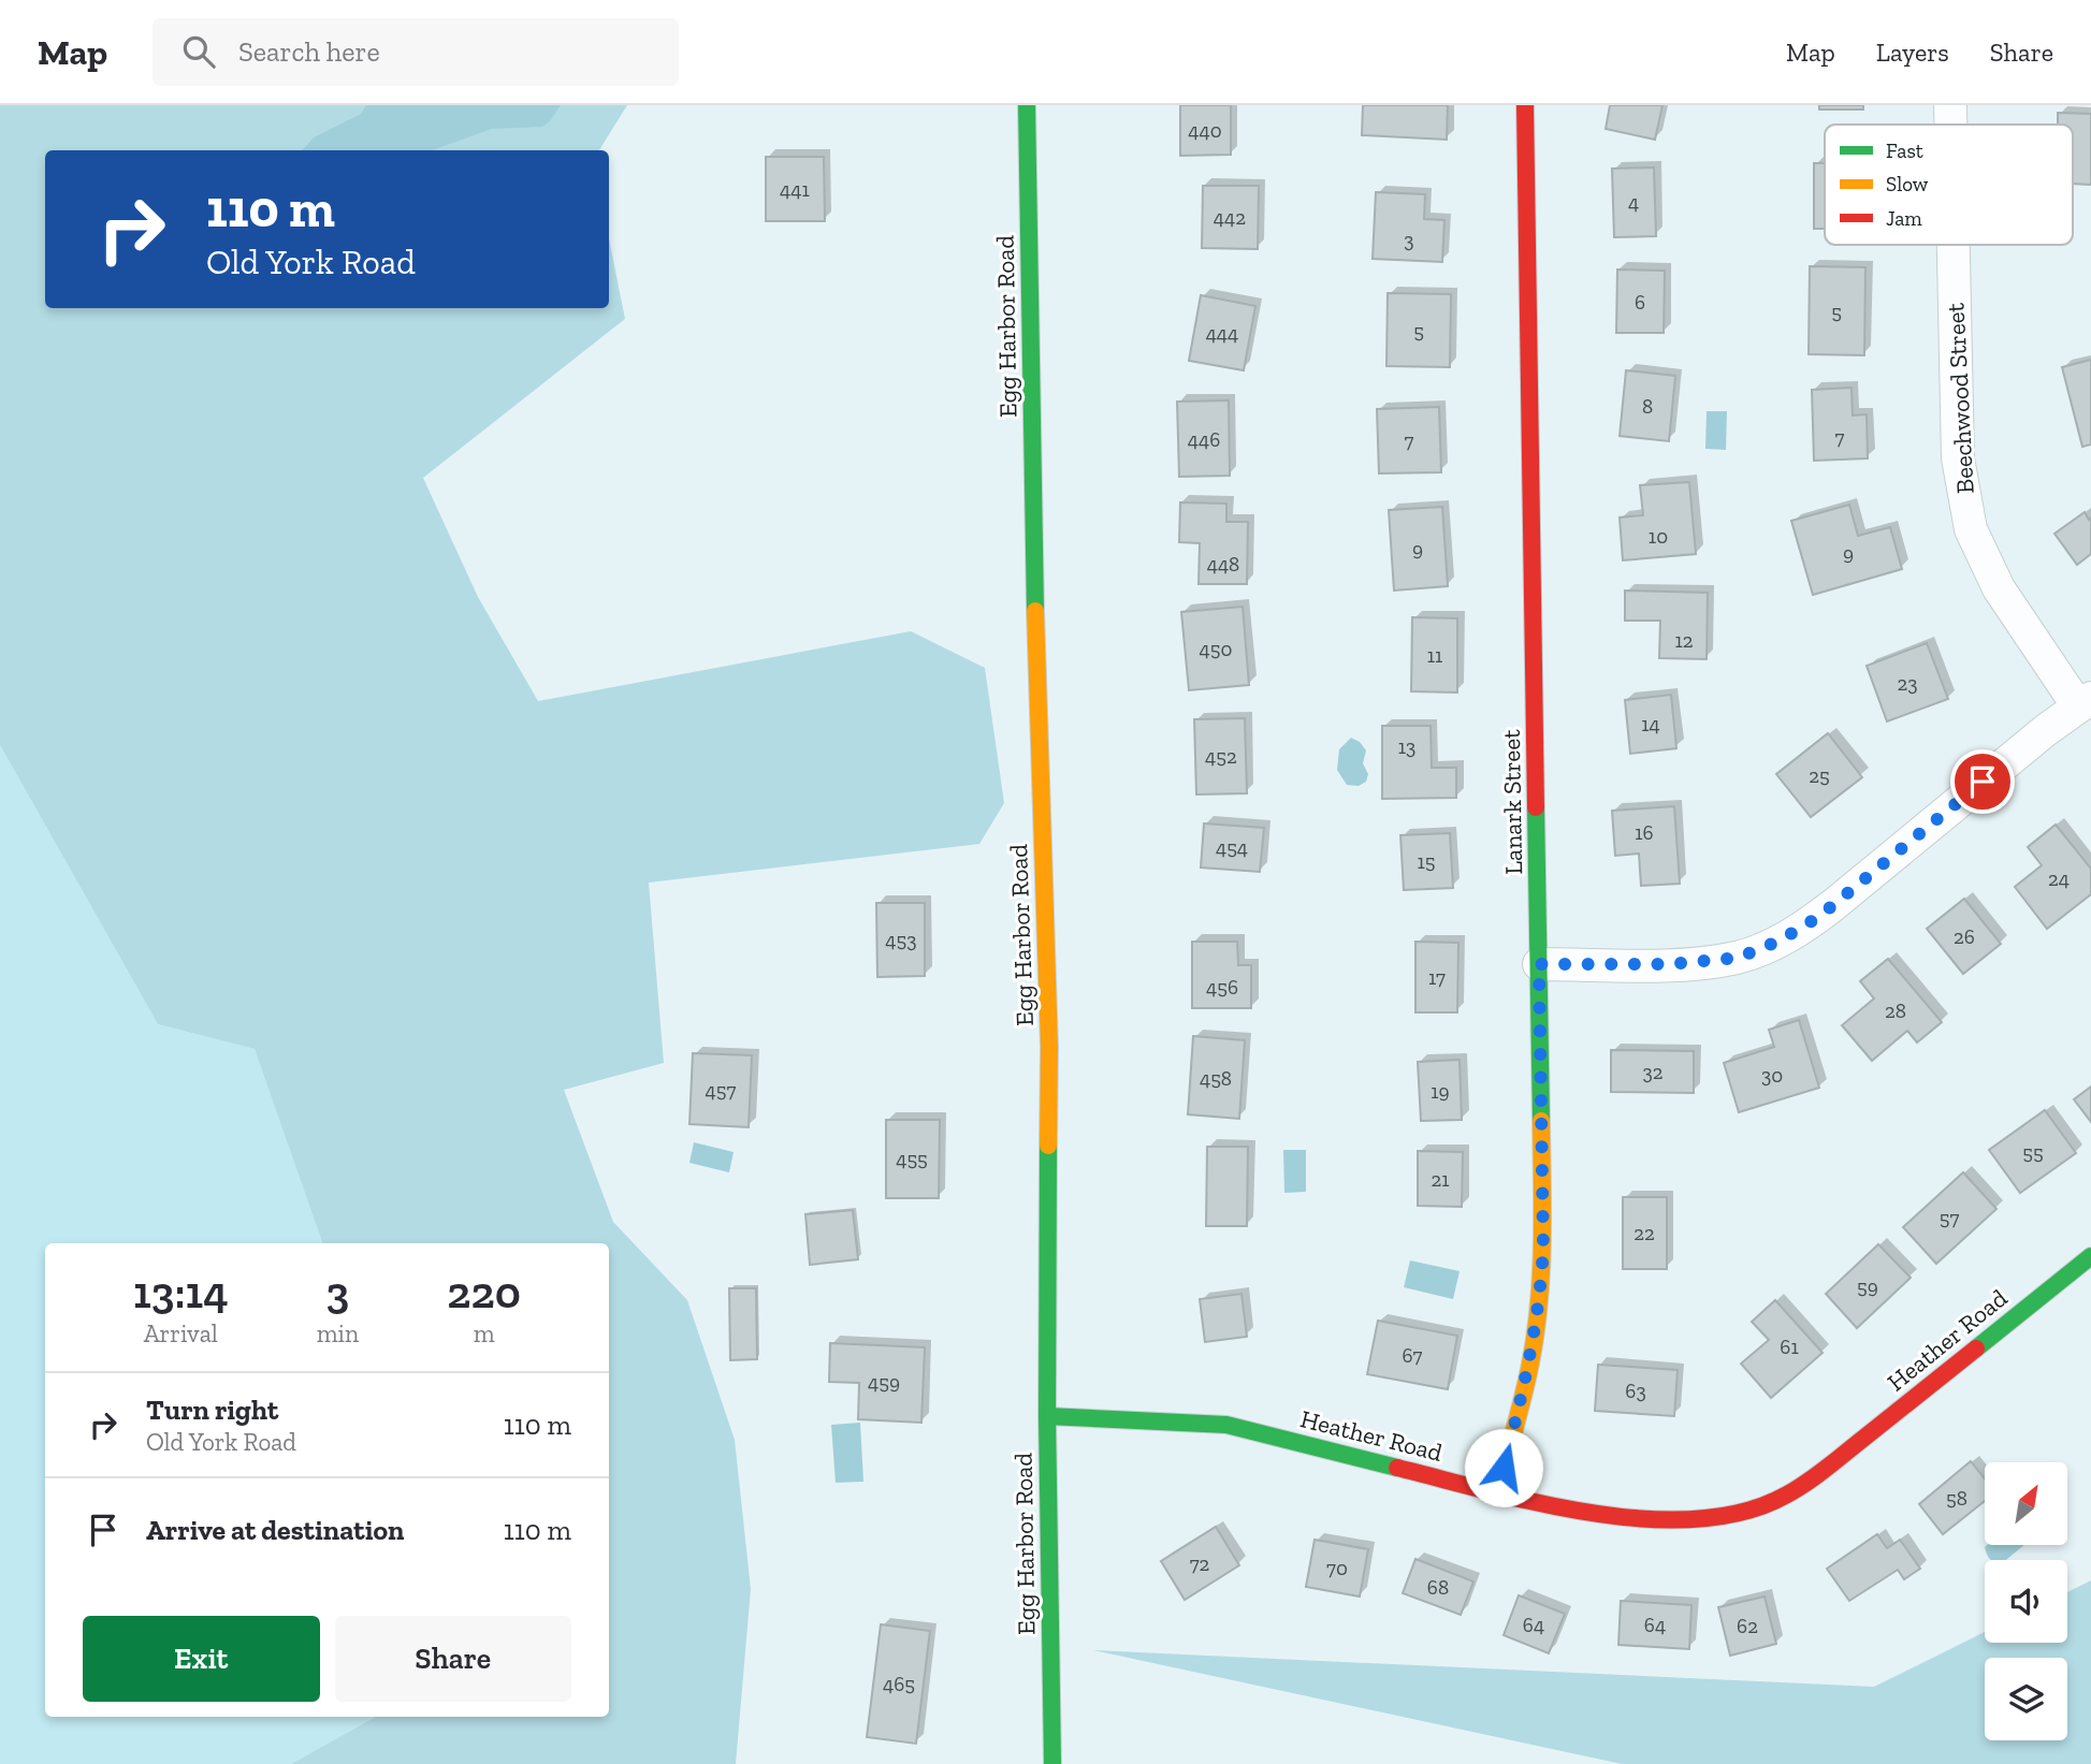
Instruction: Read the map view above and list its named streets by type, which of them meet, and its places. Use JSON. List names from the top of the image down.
{
  "streets": {
    "street": [
      "Egg Harbor Road",
      "Beechwood Street",
      "Lanark Street",
      "Heather Road"
    ]
  },
  "crossings": [
    ["Egg Harbor Road", "Heather Road"],
    ["Lanark Street", "Heather Road"]
  ],
  "house_numbers": [
    "440",
    "441",
    "4",
    "442",
    "3",
    "6",
    "5",
    "5",
    "444",
    "8",
    "7",
    "446",
    "7",
    "10",
    "9",
    "9",
    "448",
    "12",
    "450",
    "11",
    "23",
    "14",
    "13",
    "452",
    "25",
    "16",
    "454",
    "15",
    "24",
    "26",
    "453",
    "17",
    "456",
    "28",
    "32",
    "30",
    "458",
    "457",
    "19",
    "55",
    "455",
    "21",
    "57",
    "22",
    "59",
    "61",
    "67",
    "459",
    "63",
    "58",
    "72",
    "70",
    "68",
    "64",
    "64",
    "62",
    "465"
  ],
  "legend": ["Fast", "Slow", "Jam"],
  "north": "top right",
  "page": {
    "header": "Map",
    "search": "Search here",
    "nav": ["Map", "Layers", "Share"],
    "turn": ["110 m", "Old York Road"],
    "eta": [
      "13:14",
      "Arrival",
      "3",
      "min",
      "220",
      "m"
    ],
    "list": [
      {
        "name": "Turn right",
        "note": "Old York Road",
        "value": "110 m"
      },
      {
        "name": "Arrive at destination",
        "value": "110 m"
      }
    ],
    "buttons": ["Exit", "Share"]
  }
}
